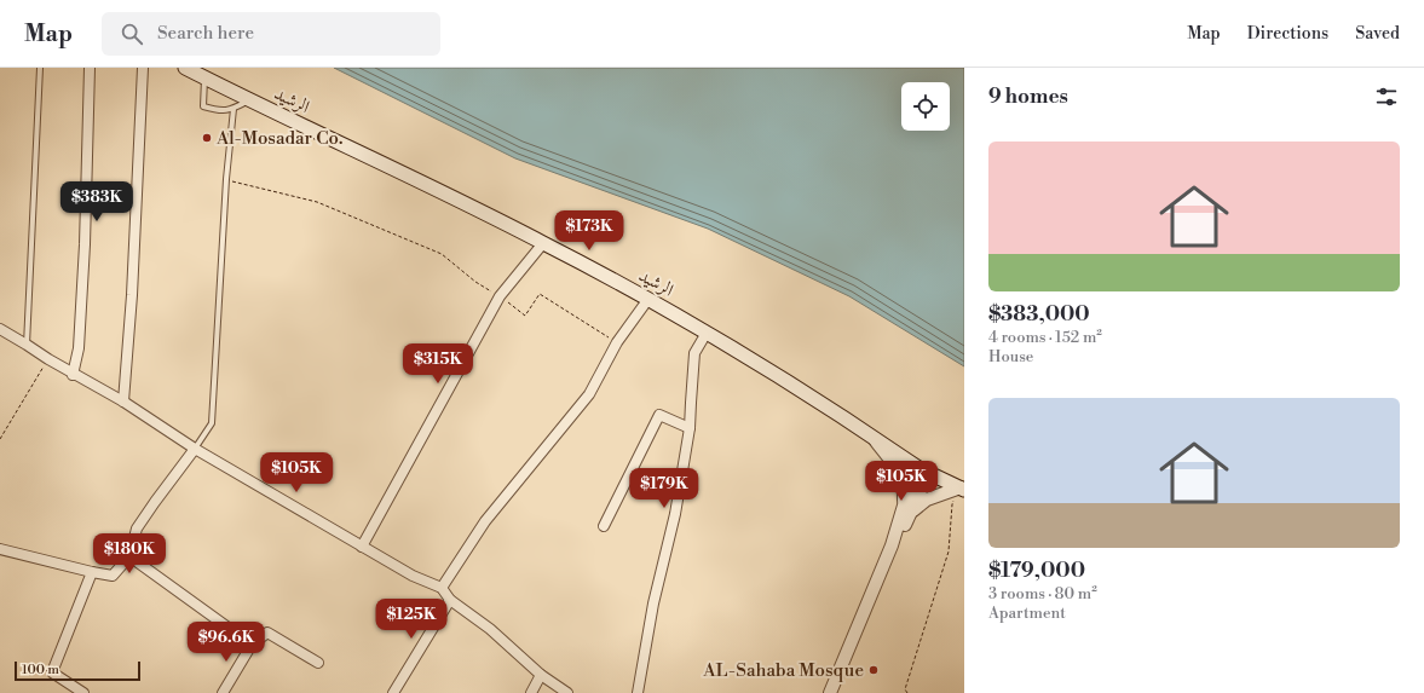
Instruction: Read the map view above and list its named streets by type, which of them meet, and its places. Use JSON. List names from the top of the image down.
{
  "streets": {
    "main road": ["الرشيد"]
  },
  "places": ["Al-Mosadar Co.", "AL-Sahaba Mosque"],
  "scale_bar": "100 m",
  "page": {
    "header": "Map",
    "search": "Search here",
    "nav": ["Map", "Directions", "Saved"],
    "heading": "9 homes",
    "list": [
      {
        "name": "$383,000",
        "note": "4 rooms · 152 m² · House"
      },
      {
        "name": "$179,000",
        "note": "3 rooms · 80 m² · Apartment"
      }
    ],
    "price": [
      "$383K",
      "$173K",
      "$315K",
      "$105K",
      "$105K",
      "$179K",
      "$180K",
      "$125K",
      "$96.6K"
    ],
    "scale": "100 m"
  }
}
